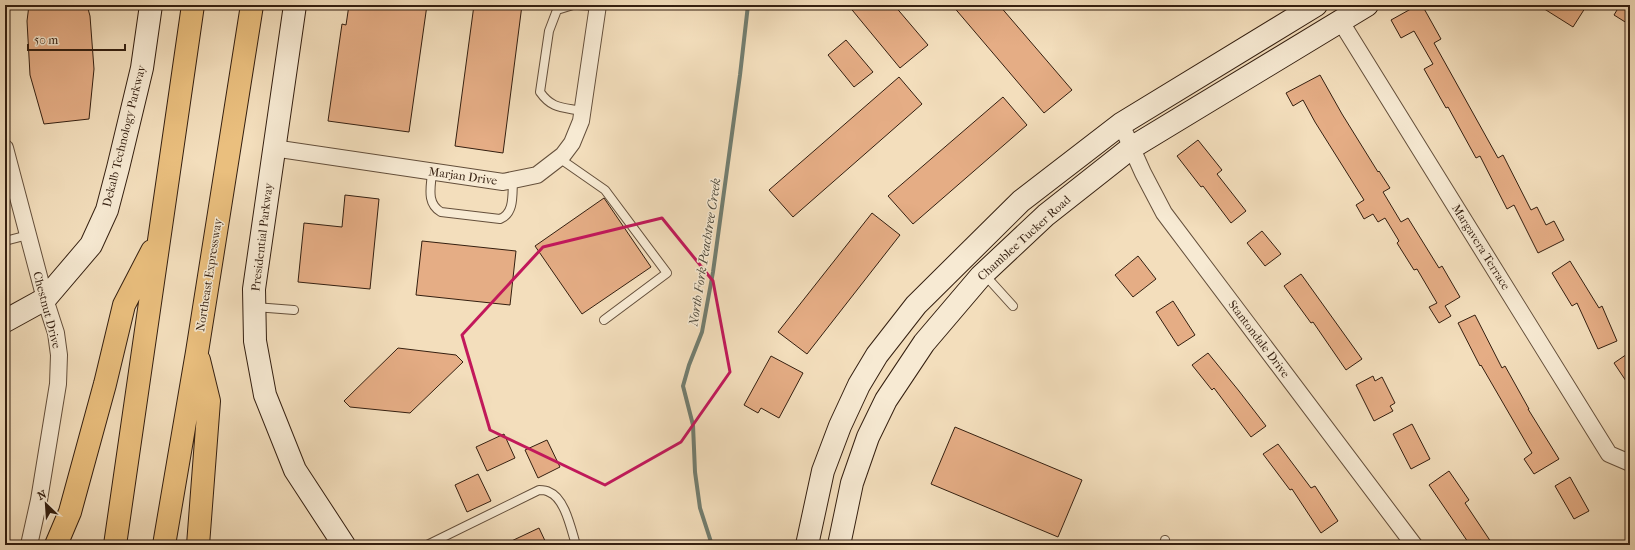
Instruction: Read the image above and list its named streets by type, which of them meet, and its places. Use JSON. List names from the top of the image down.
{
  "streets": {
    "highway": ["Northeast Expressway"],
    "main road": ["Dekalb Technology Parkway", "Presidential Parkway", "Chamblee Tucker Road"],
    "street": [
      "Marjan Drive",
      "Margavera Terrace",
      "Chestnut Drive",
      "Stantondale Drive"
    ]
  },
  "crossings": [
    ["Dekalb Technology Parkway", "Chestnut Drive"],
    ["Marjan Drive", "Presidential Parkway"],
    ["Chamblee Tucker Road", "Margavera Terrace"],
    ["Chamblee Tucker Road", "Stantondale Drive"]
  ],
  "water": ["North Fork Peachtree Creek"],
  "scale_bar": "50 m",
  "north": "top left"
}
